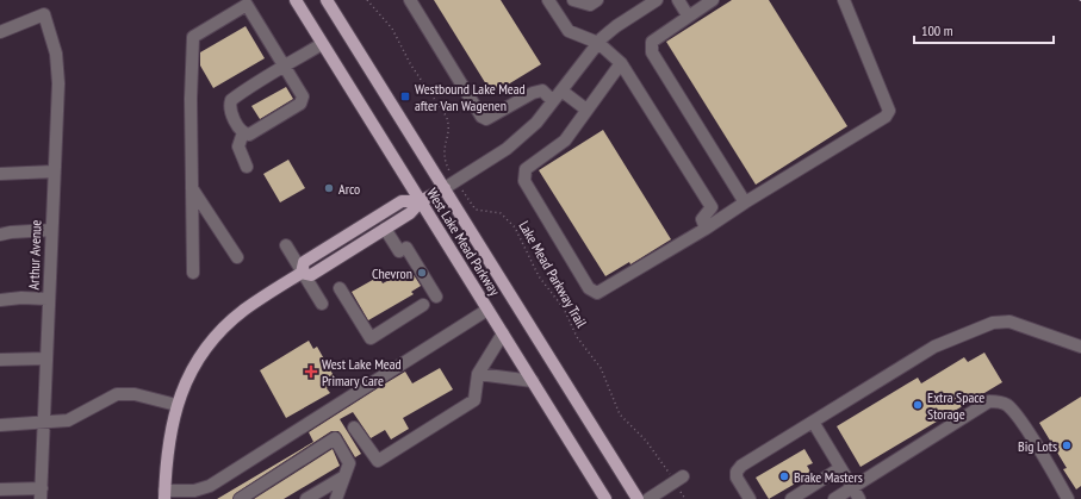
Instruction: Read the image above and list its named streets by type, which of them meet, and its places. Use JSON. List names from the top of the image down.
{
  "streets": {
    "main road": ["West Lake Mead Parkway"],
    "street": ["Arthur Avenue"],
    "path": ["Lake Mead Parkway Trail"]
  },
  "places": {
    "transit": ["Westbound Lake Mead after Van Wagenen"],
    "other": [
      "Arco",
      "Chevron",
      "Extra Space Storage",
      "Big Lots",
      "Brake Masters"
    ],
    "health": ["West Lake Mead Primary Care"]
  },
  "scale_bar": "100 m"
}
